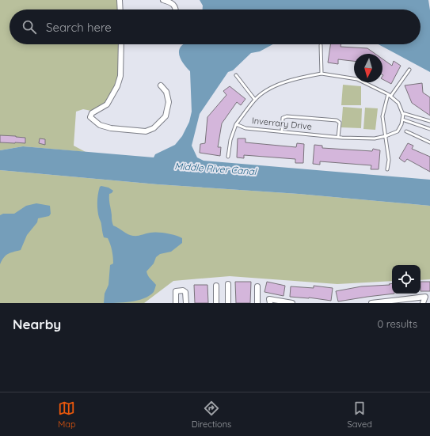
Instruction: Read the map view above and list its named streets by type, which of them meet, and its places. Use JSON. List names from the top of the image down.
{
  "streets": {
    "lane": ["Inverrary Drive"]
  },
  "water": ["Middle River Canal"],
  "north": "bottom",
  "page": {
    "search": "Search here",
    "heading": ["Nearby", "0 results"],
    "nav": ["Map", "Directions", "Saved"]
  }
}
